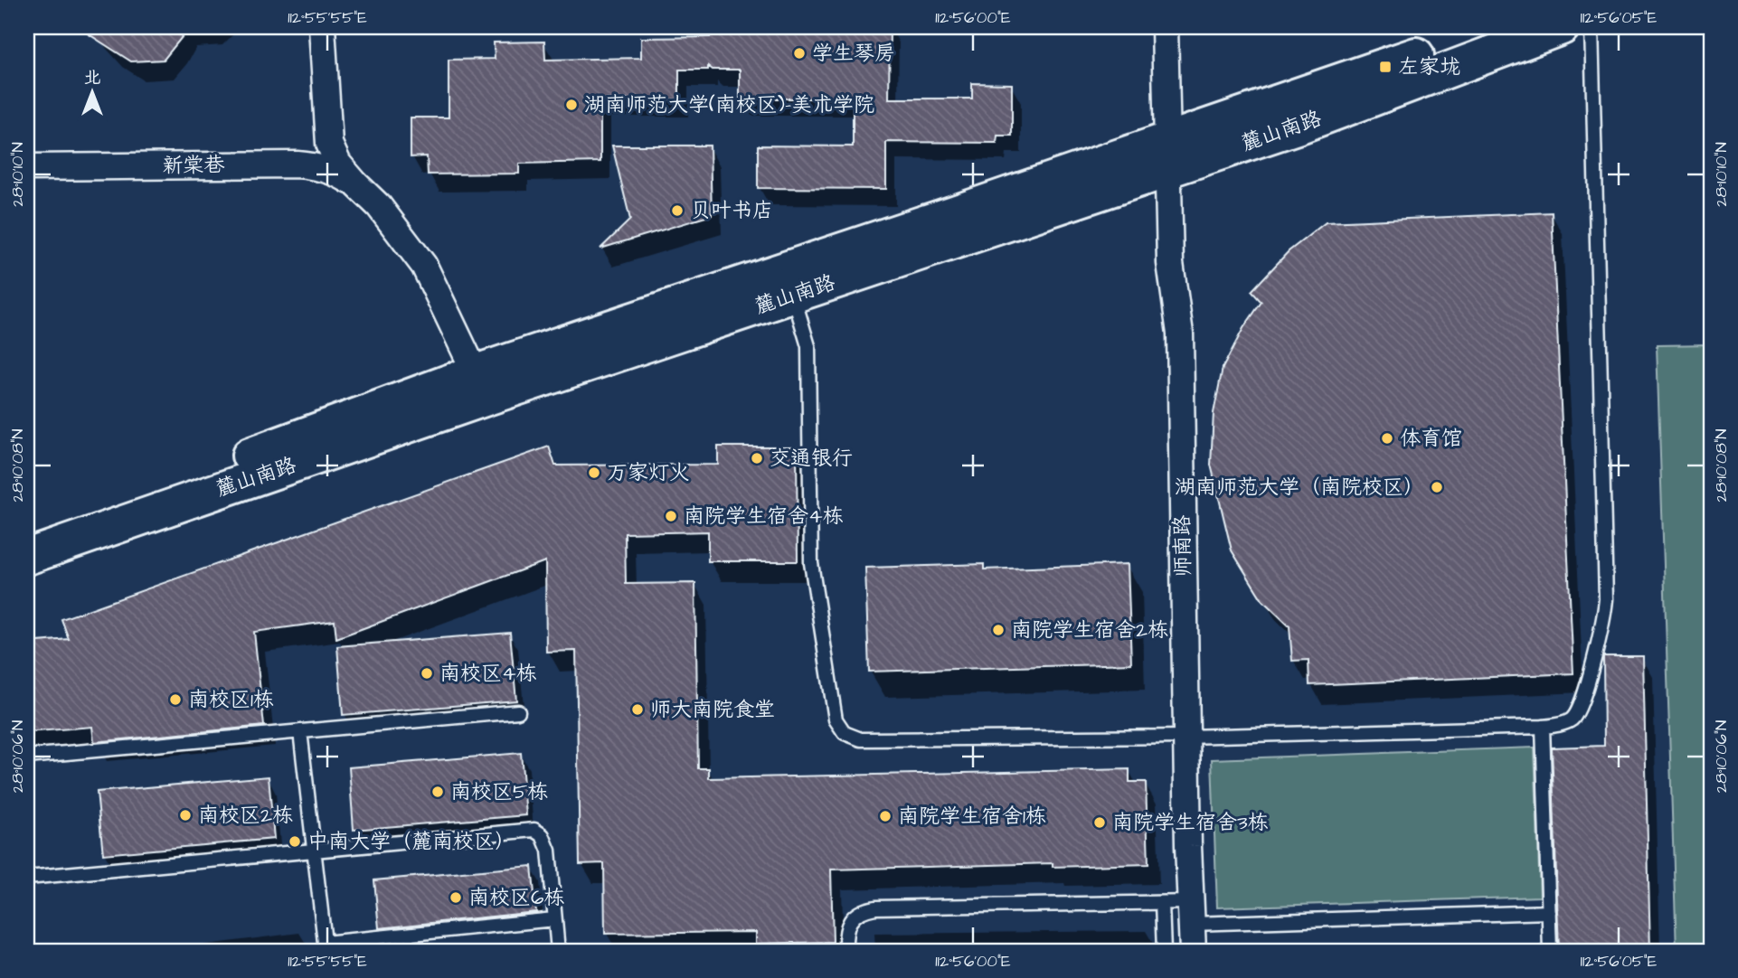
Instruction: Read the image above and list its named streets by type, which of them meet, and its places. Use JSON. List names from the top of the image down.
{
  "streets": {
    "main road": ["麓山南路"],
    "street": ["新棠巷", "师南路"]
  },
  "crossings": [
    ["麓山南路", "师南路"]
  ],
  "places": {
    "other": [
      "学生琴房",
      "湖南师范大学(南校区)-美术学院",
      "贝叶书店",
      "体育馆",
      "交通银行",
      "万家灯火",
      "湖南师范大学（南院校区）",
      "南院学生宿舍4栋",
      "南院学生宿舍2栋",
      "南校区4栋",
      "南校区1栋",
      "师大南院食堂",
      "南校区5栋",
      "南校区2栋",
      "南院学生宿舍1栋",
      "南院学生宿舍3栋",
      "中南大学（麓南校区）",
      "南校区6栋"
    ],
    "transit": ["左家垅"]
  },
  "north": "top",
  "coordinates": [
    "112°55'55\"E",
    "112°56'00\"E",
    "112°56'05\"E",
    "28°10'10\"N",
    "28°10'08\"N",
    "28°10'06\"N"
  ]
}
